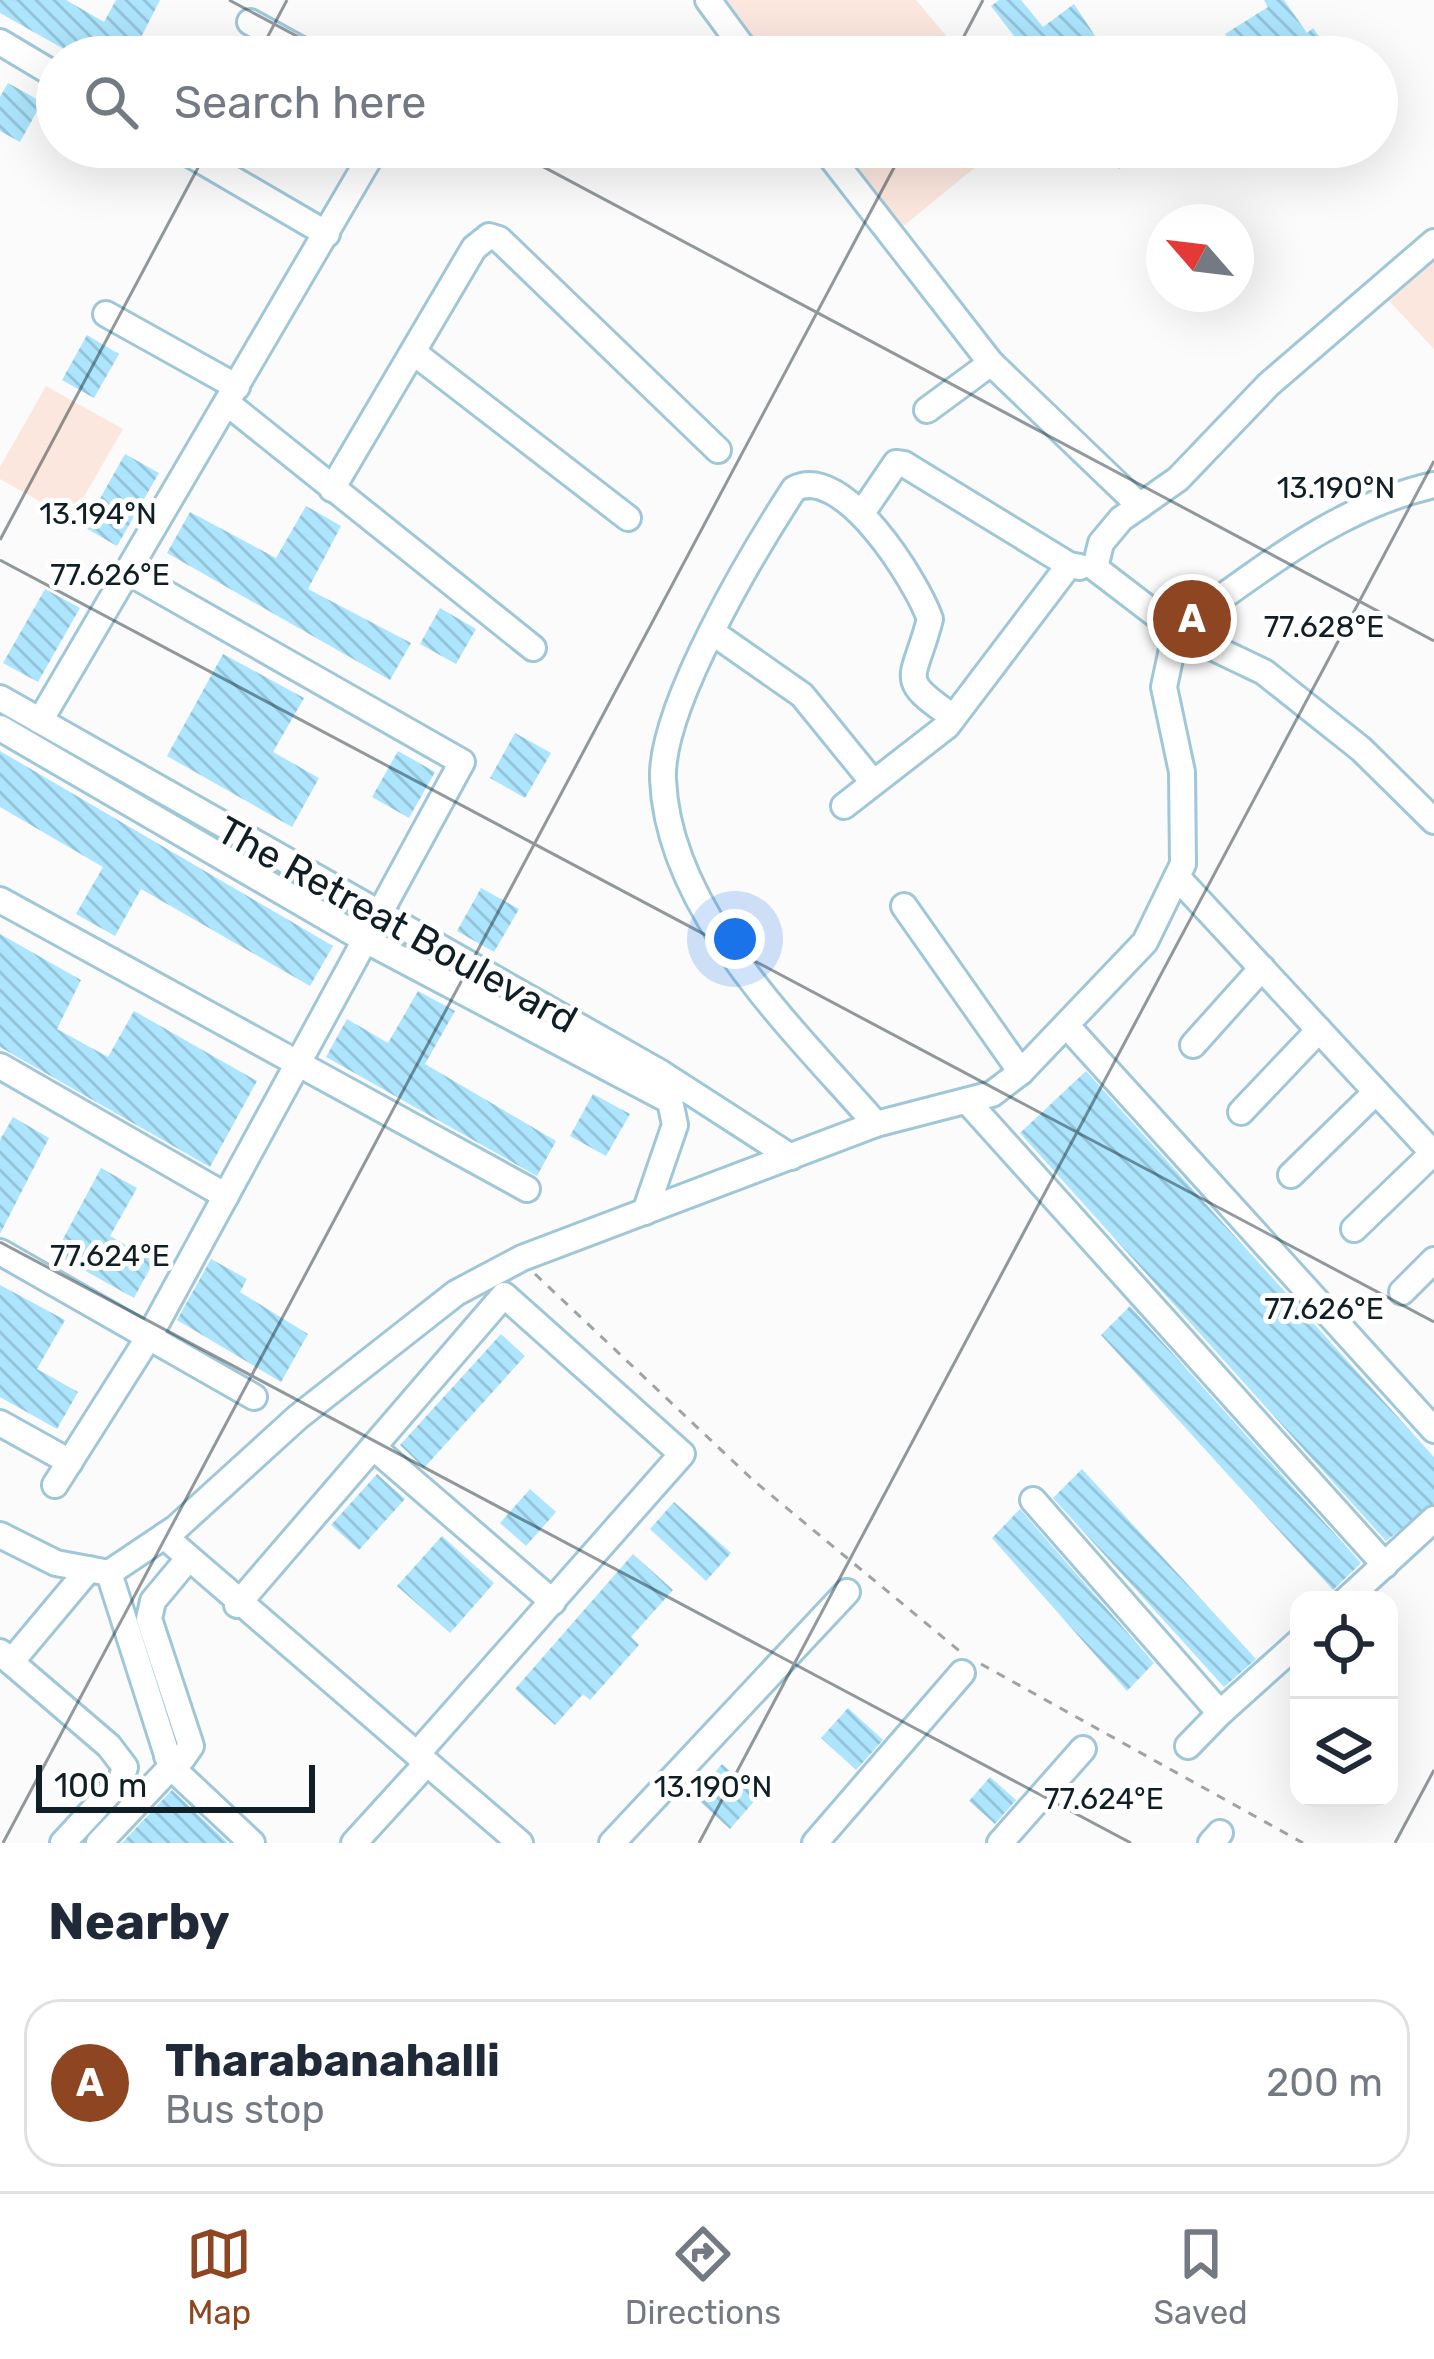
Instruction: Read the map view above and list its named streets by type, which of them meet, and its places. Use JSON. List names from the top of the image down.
{
  "streets": {
    "street": ["The Retreat Boulevard"]
  },
  "scale_bar": "100 m",
  "north": "top left",
  "page": {
    "search": "Search here",
    "pins": "A",
    "scale": "100 m",
    "heading": "Nearby",
    "list": [
      {
        "mark": "A",
        "name": "Tharabanahalli",
        "note": "Bus stop",
        "value": "200 m"
      }
    ],
    "nav": ["Map", "Directions", "Saved"]
  },
  "coordinates": [
    "13.190°N",
    "13.194°N",
    "77.626°E",
    "77.628°E",
    "77.624°E"
  ]
}
